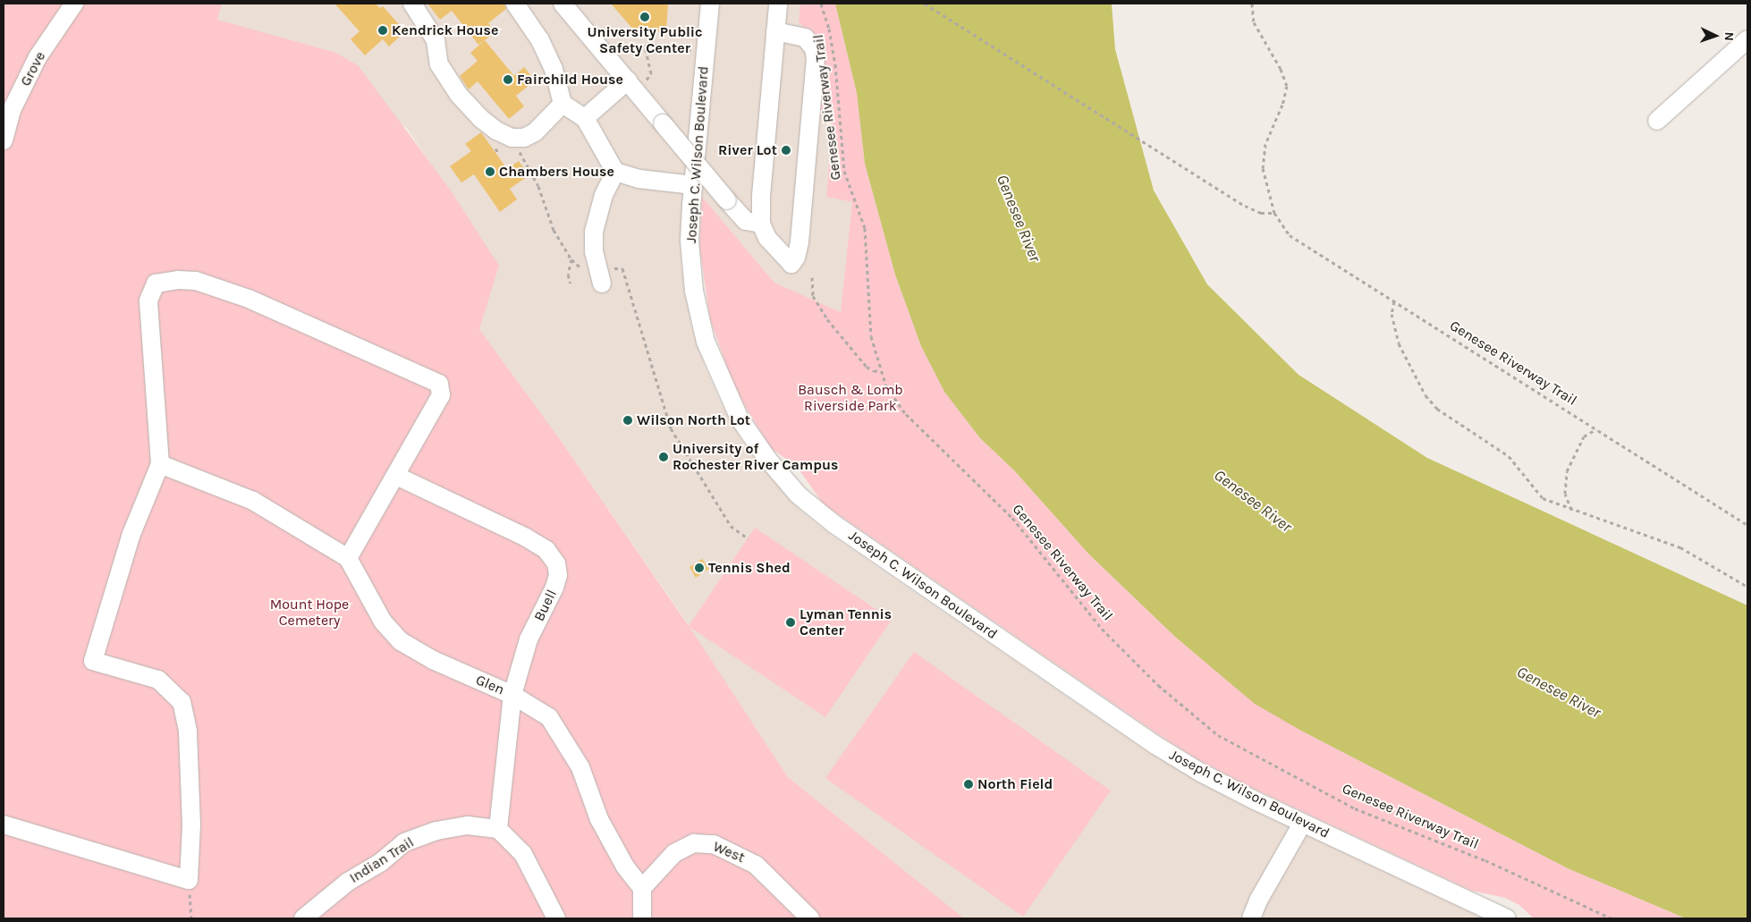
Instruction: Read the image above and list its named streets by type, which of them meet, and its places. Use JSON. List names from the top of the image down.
{
  "streets": {
    "street": [
      "Grove",
      "Joseph C. Wilson Boulevard",
      "Buell",
      "Glen",
      "West",
      "Indian Trail"
    ],
    "path": ["Genesee Riverway Trail"]
  },
  "crossings": [
    ["Buell", "Glen"],
    ["Buell", "Indian Trail"],
    ["Glen", "West"]
  ],
  "water": ["Genesee River"],
  "parks": ["Bausch & Lomb Riverside Park", "Mount Hope Cemetery"],
  "places": [
    "University Public Safety Center",
    "Kendrick House",
    "Fairchild House",
    "River Lot",
    "Chambers House",
    "Wilson North Lot",
    "University of Rochester River Campus",
    "Tennis Shed",
    "Lyman Tennis Center",
    "North Field"
  ],
  "north": "right"
}
